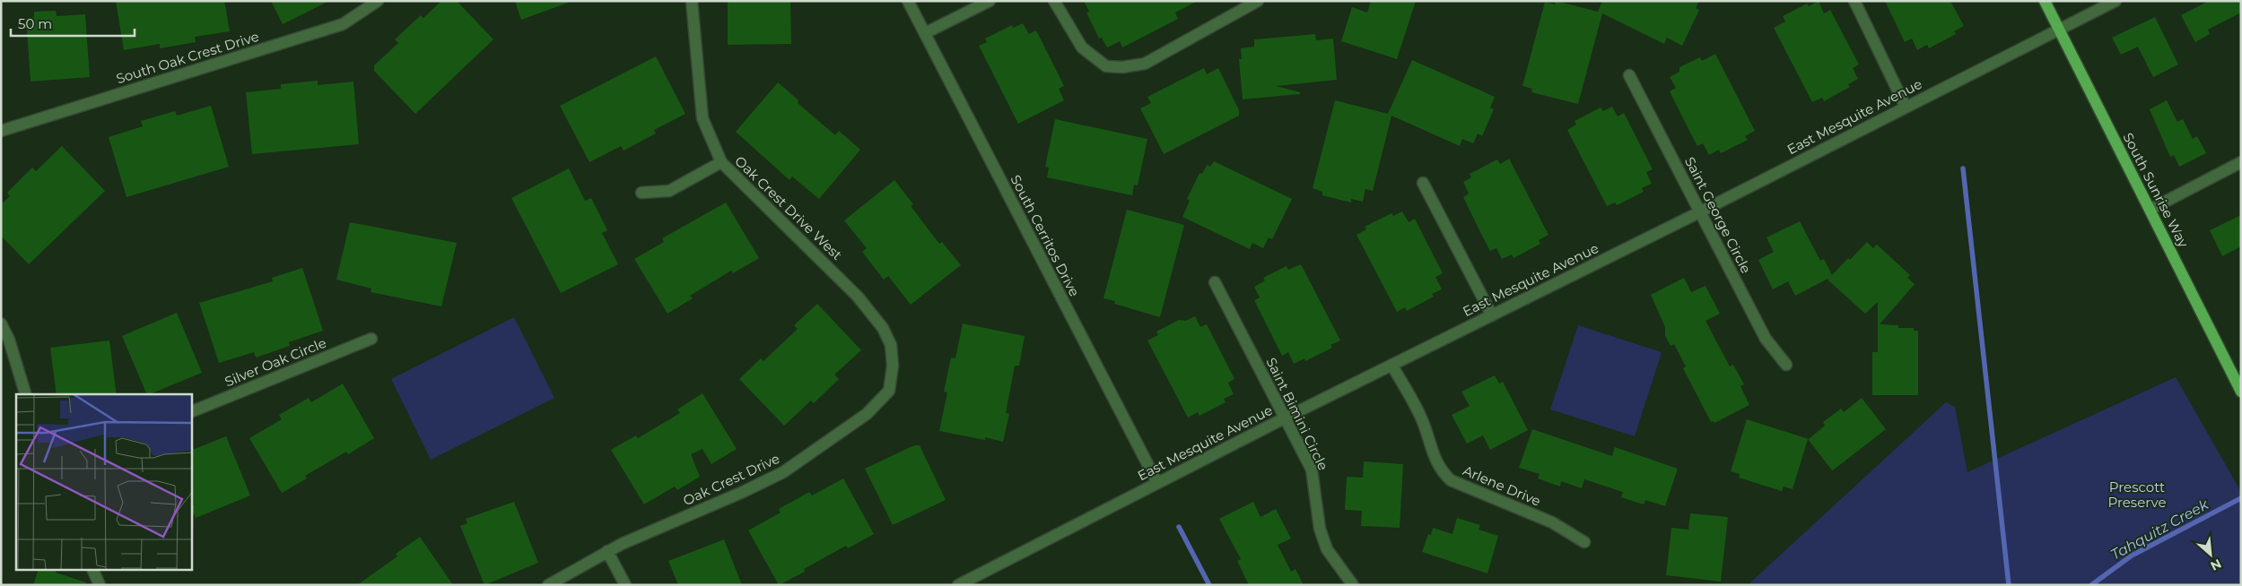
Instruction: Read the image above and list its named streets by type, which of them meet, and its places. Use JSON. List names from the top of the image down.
{
  "streets": {
    "main road": ["South Sunrise Way"],
    "street": [
      "South Oak Crest Drive",
      "East Mesquite Avenue",
      "Oak Crest Drive West",
      "Saint George Circle",
      "South Cerritos Drive",
      "Silver Oak Circle",
      "Saint Bimini Circle",
      "Oak Crest Drive",
      "Arlene Drive"
    ]
  },
  "crossings": [
    ["East Mesquite Avenue", "South Sunrise Way"],
    ["East Mesquite Avenue", "Saint George Circle"],
    ["East Mesquite Avenue", "South Cerritos Drive"],
    ["East Mesquite Avenue", "Saint Bimini Circle"],
    ["East Mesquite Avenue", "Arlene Drive"],
    ["Oak Crest Drive West", "Oak Crest Drive"]
  ],
  "water": ["Tahquitz Creek"],
  "parks": ["Prescott Preserve"],
  "scale_bar": "50 m",
  "north": "bottom right"
}
